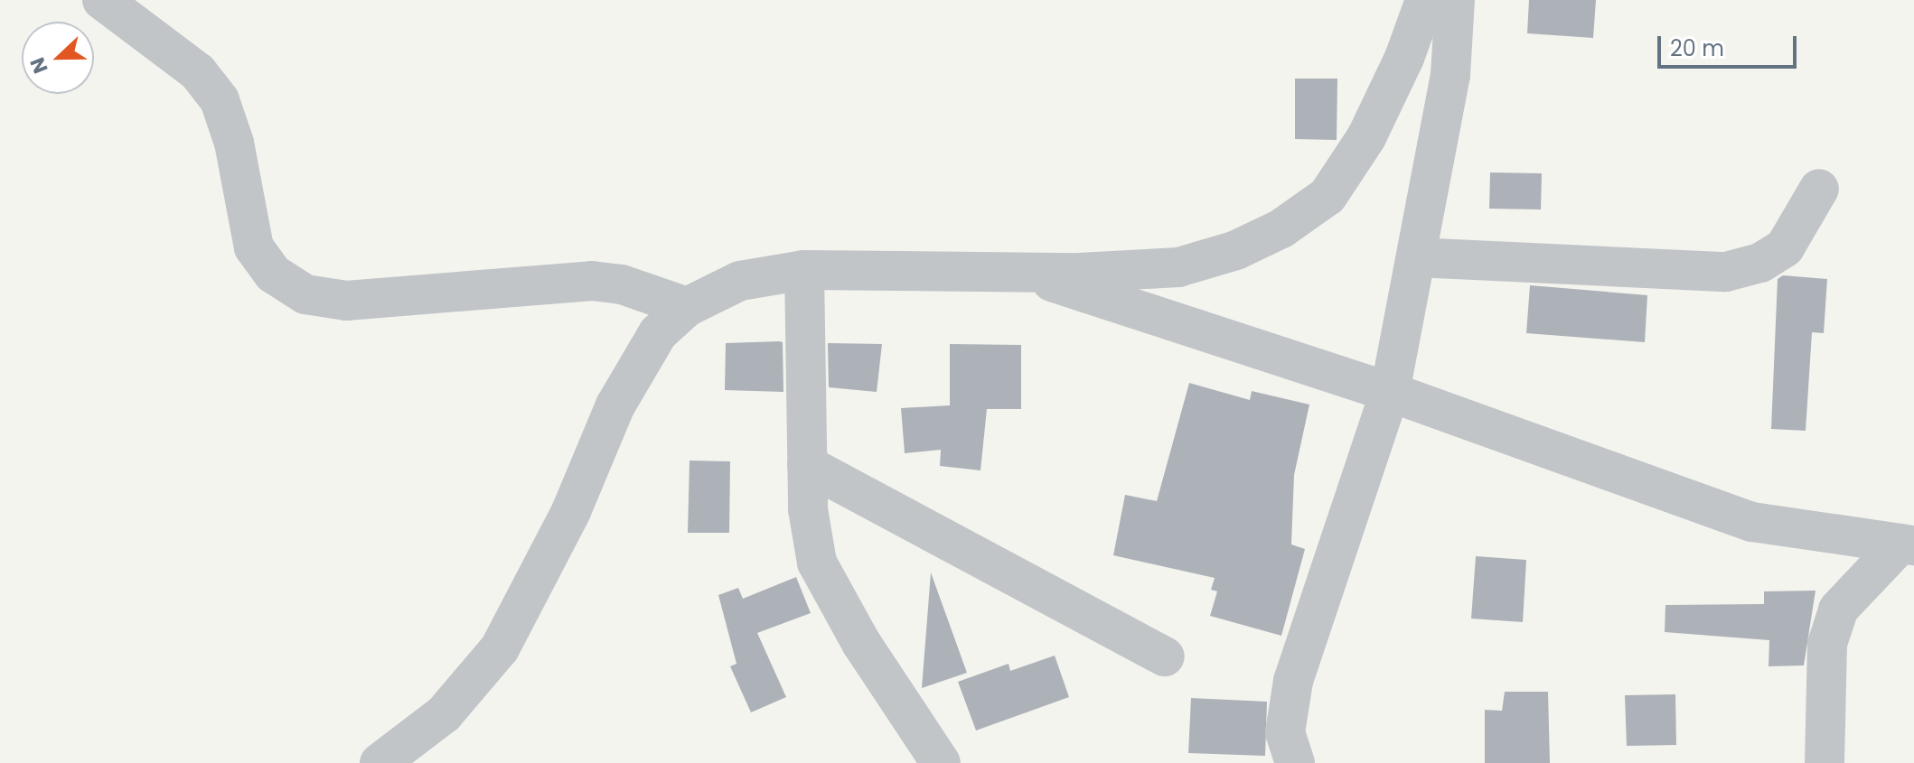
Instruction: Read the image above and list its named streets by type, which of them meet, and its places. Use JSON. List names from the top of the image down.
{
  "scale_bar": "20 m",
  "north": "left"
}
